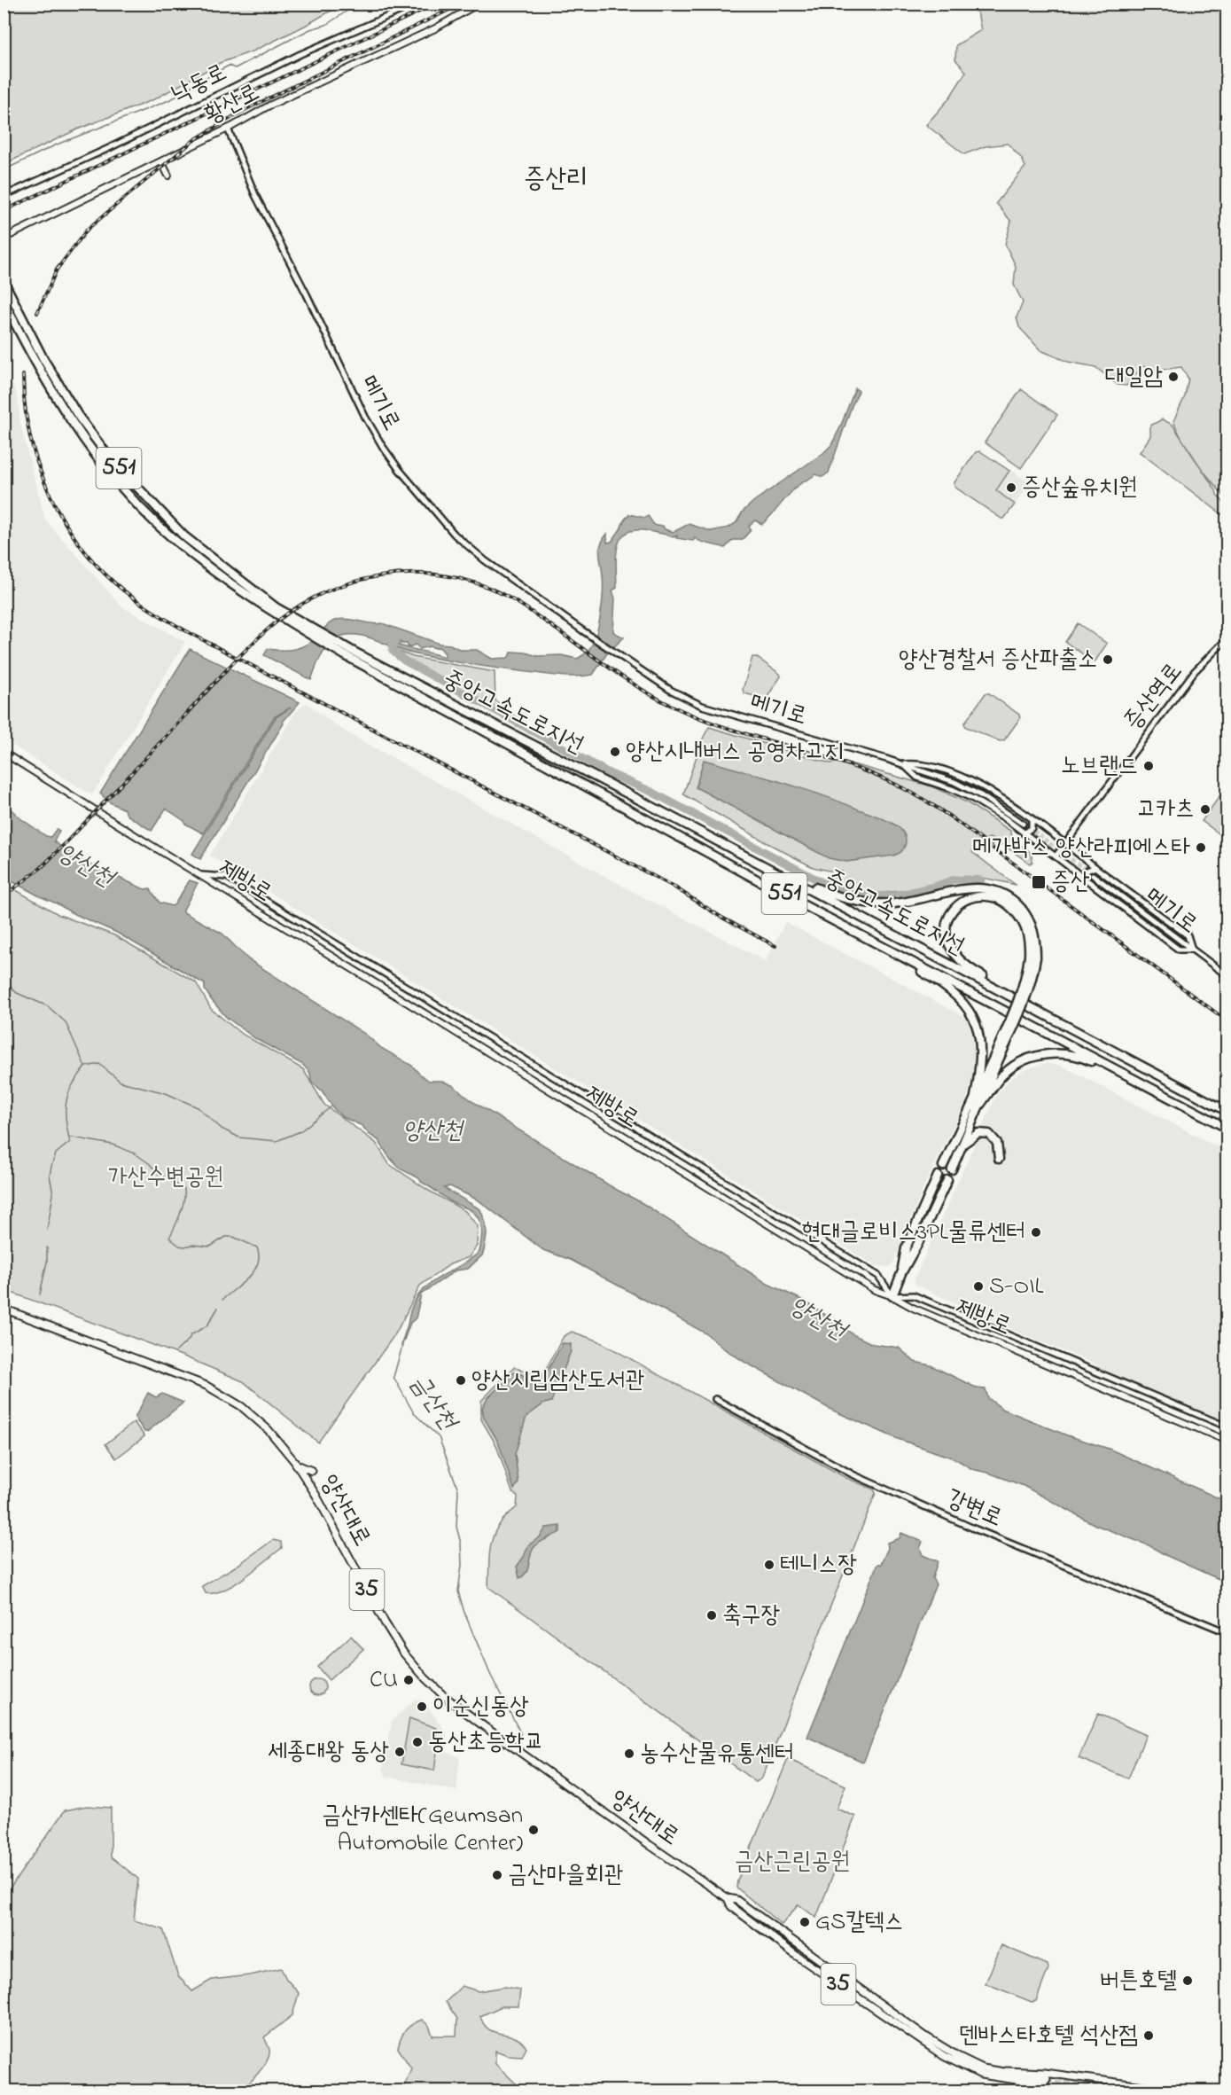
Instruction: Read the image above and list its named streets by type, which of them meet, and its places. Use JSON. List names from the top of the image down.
{
  "streets": {
    "highway": ["551", "중앙고속도로지선"],
    "main road": [
      "황산로",
      "제방로",
      "양산대로",
      "35"
    ],
    "street": [
      "낙동로",
      "메기로",
      "증산역로",
      "강변로"
    ]
  },
  "crossings": [
    ["황산로", "메기로"]
  ],
  "districts": ["증산리"],
  "water": ["양산천", "금산천"],
  "parks": ["가산수변공원", "금산근린공원"],
  "places": {
    "other": [
      "대일암",
      "증산숲유치원",
      "양산경찰서 증산파출소",
      "양산시내버스 공영차고지",
      "노브랜드",
      "고카츠",
      "메가박스 양산라피에스타",
      "현대글로비스3PL물류센터",
      "S-OIL",
      "양산시립삼산도서관",
      "테니스장",
      "축구장",
      "CU",
      "이순신동상",
      "동산초등학교",
      "세종대왕 동상",
      "농수산물유통센터",
      "금산카센타(Geumsan Automobile Center)",
      "금산마을회관",
      "GS칼텍스",
      "버튼호텔",
      "덴바스타호텔 석산점"
    ],
    "transit": ["증산"]
  }
}
